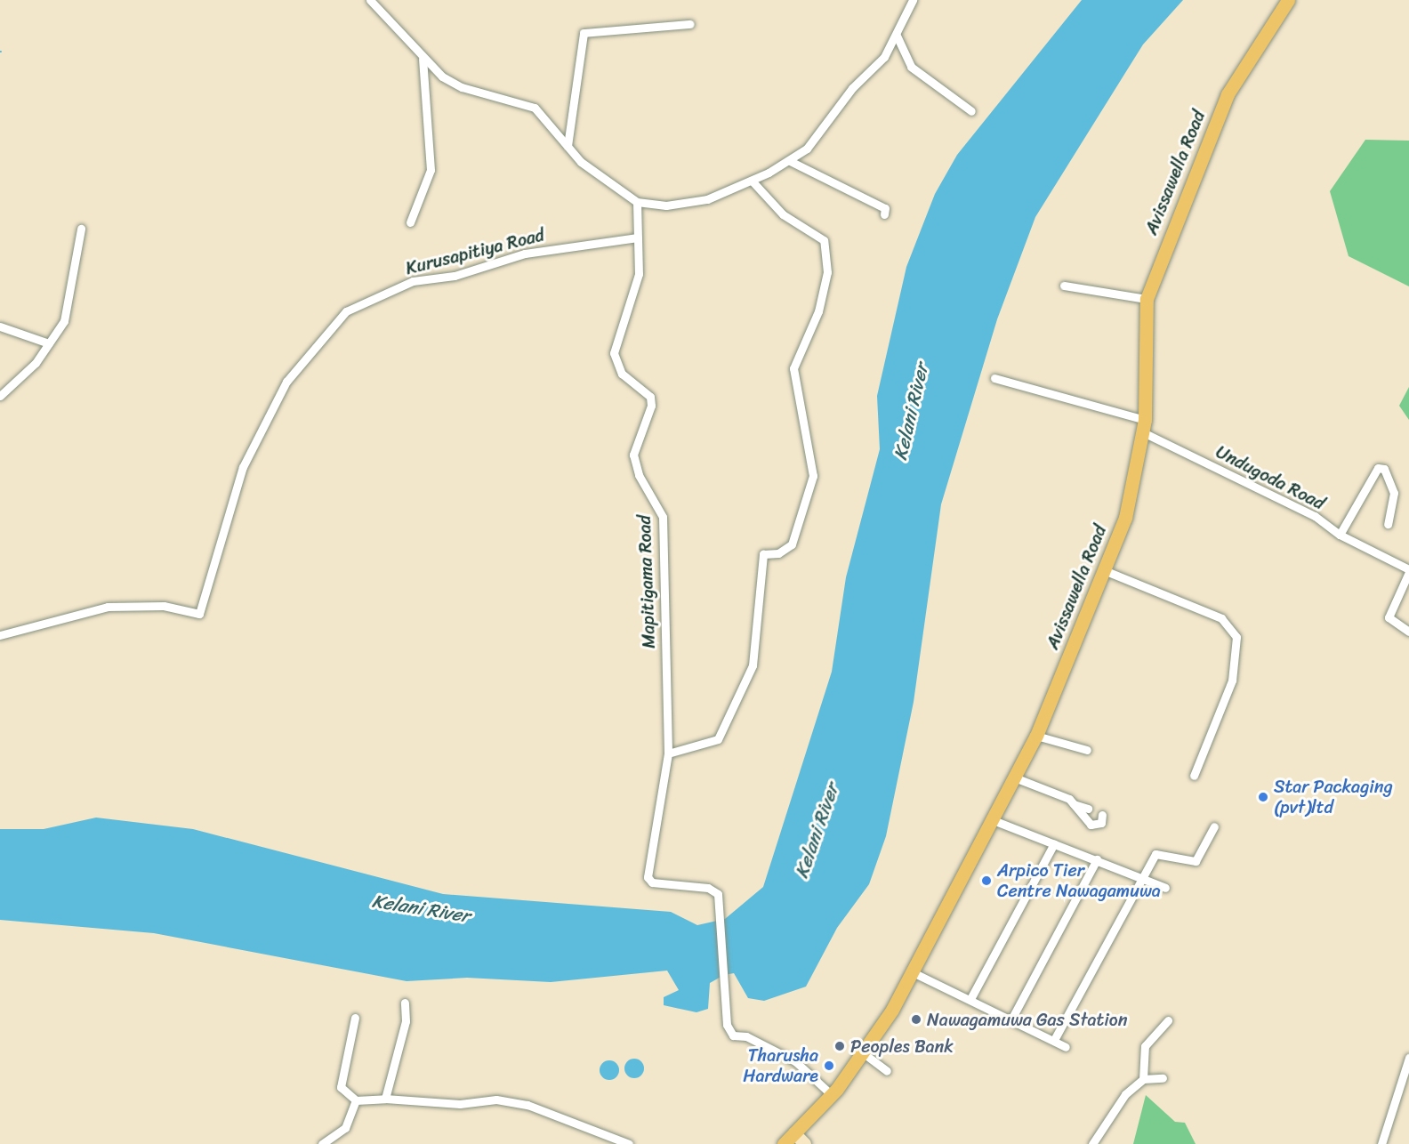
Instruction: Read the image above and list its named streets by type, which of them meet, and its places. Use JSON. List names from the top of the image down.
{
  "streets": {
    "main road": ["Avissawella Road"],
    "street": ["Kurusapitiya Road", "Undugoda Road", "Mapitigama Road"]
  },
  "crossings": [
    ["Avissawella Road", "Undugoda Road"],
    ["Avissawella Road", "Mapitigama Road"],
    ["Kurusapitiya Road", "Mapitigama Road"]
  ],
  "water": ["Kelani River"],
  "places": [
    "Star Packaging (pvt)ltd",
    "Arpico Tier Centre Nawagamuwa",
    "Nawagamuwa Gas Station",
    "Peoples Bank",
    "Tharusha Hardware"
  ]
}
